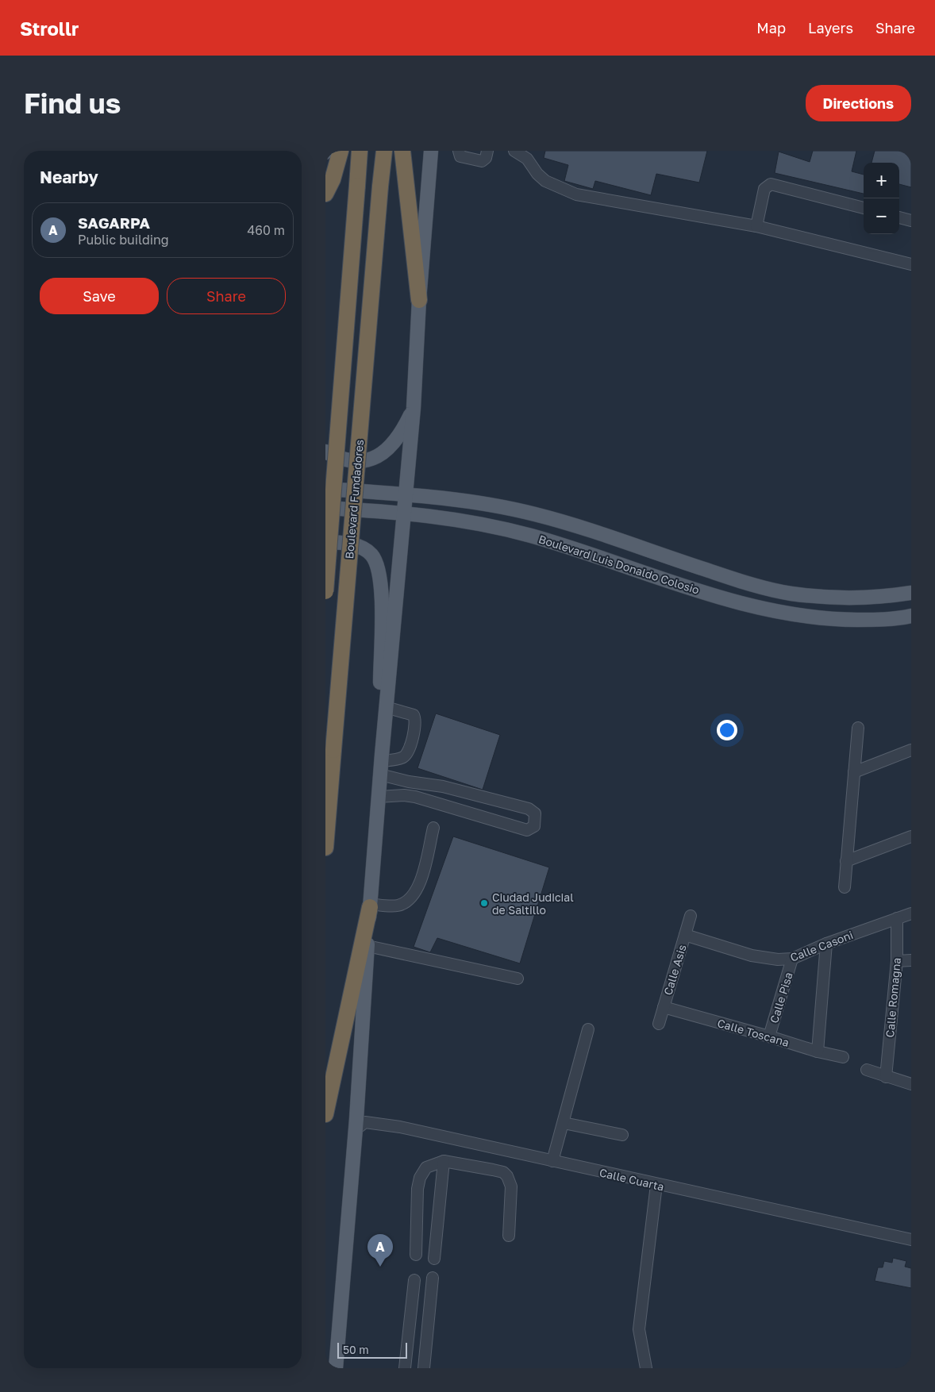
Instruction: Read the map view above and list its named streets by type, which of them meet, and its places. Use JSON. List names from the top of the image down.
{
  "streets": {
    "highway": ["Boulevard Fundadores"],
    "main road": ["Boulevard Luis Donaldo Colosio"],
    "street": [
      "Calle Casoni",
      "Calle Asis",
      "Calle Pisa",
      "Calle Romagna",
      "Calle Toscana",
      "Calle Cuarta"
    ]
  },
  "crossings": [
    ["Calle Casoni", "Calle Asis"],
    ["Calle Casoni", "Calle Pisa"],
    ["Calle Casoni", "Calle Romagna"],
    ["Calle Asis", "Calle Toscana"],
    ["Calle Pisa", "Calle Toscana"]
  ],
  "places": ["Ciudad Judicial de Saltillo"],
  "scale_bar": "50 m",
  "page": {
    "header": "Strollr",
    "nav": ["Map", "Layers", "Share"],
    "buttons": [
      "Directions",
      ["Save", "Share"]
    ],
    "title": "Find us",
    "heading": "Nearby",
    "map_buttons": ["+", "−"],
    "list": [
      {
        "mark": "A",
        "name": "SAGARPA",
        "note": "Public building",
        "value": "460 m"
      }
    ],
    "pins": "A",
    "scale": "50 m"
  }
}
